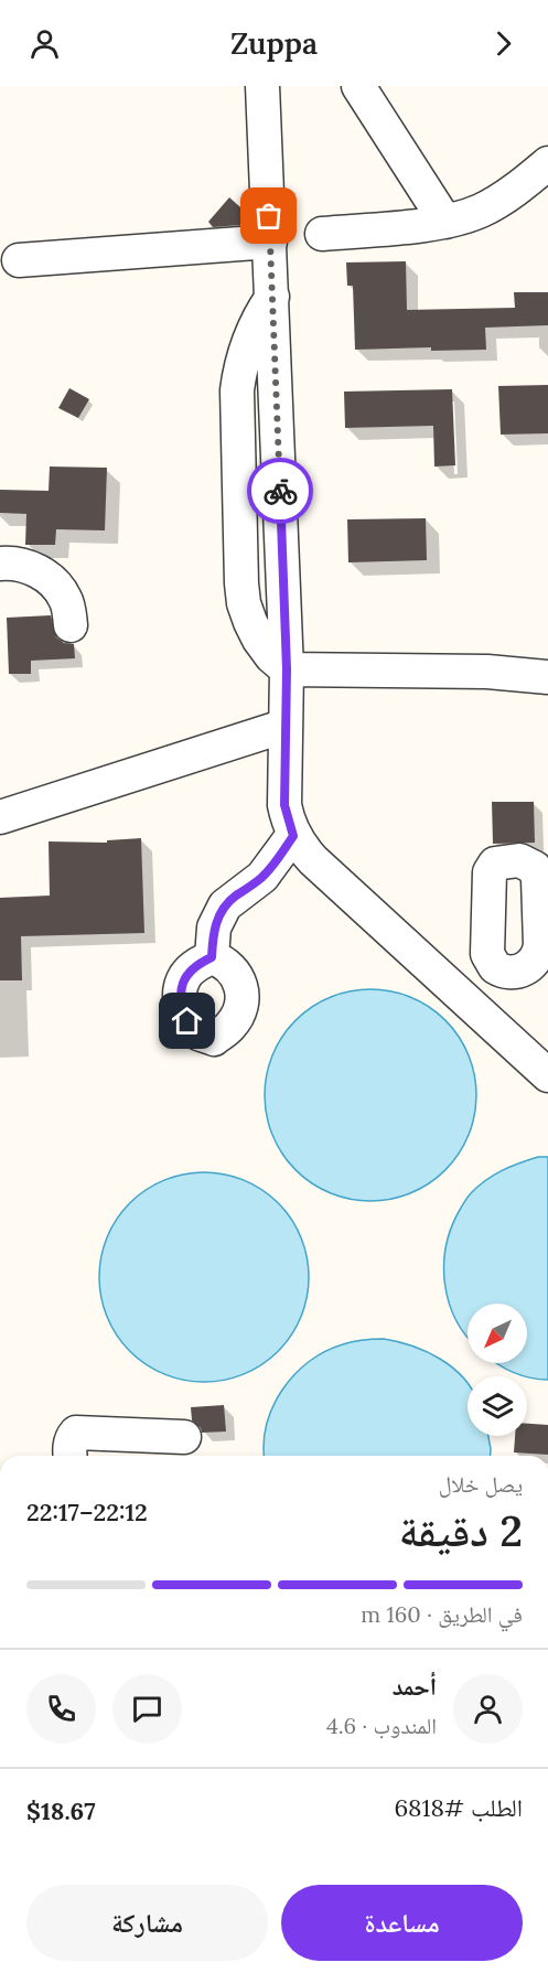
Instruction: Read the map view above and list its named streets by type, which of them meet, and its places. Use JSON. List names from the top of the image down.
{
  "north": "bottom left",
  "page": {
    "header": "Zuppa",
    "heading": ["2 دقيقة", "يصل خلال", "22:12–22:17"],
    "panel": [
      "أحمد",
      "المندوب · 4.6",
      "الطلب #6818",
      "$18.67"
    ],
    "bar": "في الطريق · 160 m",
    "buttons": ["مساعدة", "مشاركة"]
  }
}
